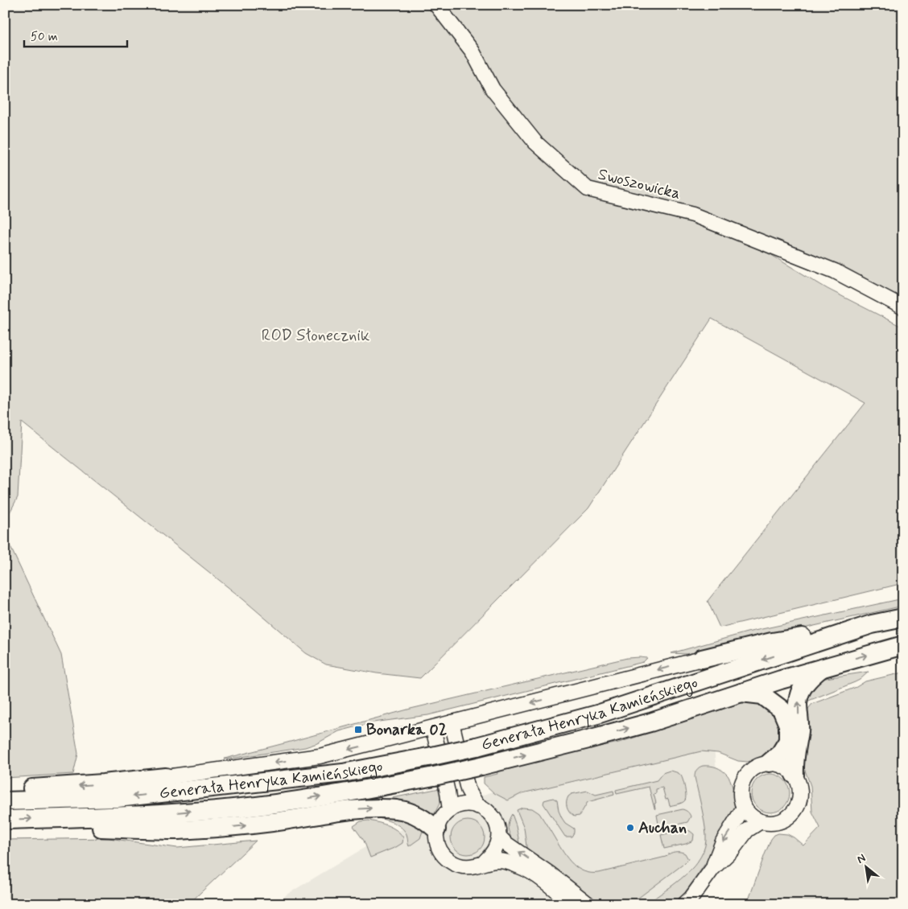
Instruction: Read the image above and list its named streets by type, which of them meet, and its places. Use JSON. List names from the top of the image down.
{
  "streets": {
    "main road": ["Generała Henryka Kamieńskiego"],
    "street": ["Swoszowicka"]
  },
  "parks": ["ROD Słonecznik"],
  "places": {
    "transit": ["Bonarka 02"],
    "other": ["Auchan"]
  },
  "scale_bar": "50 m",
  "north": "top left"
}
